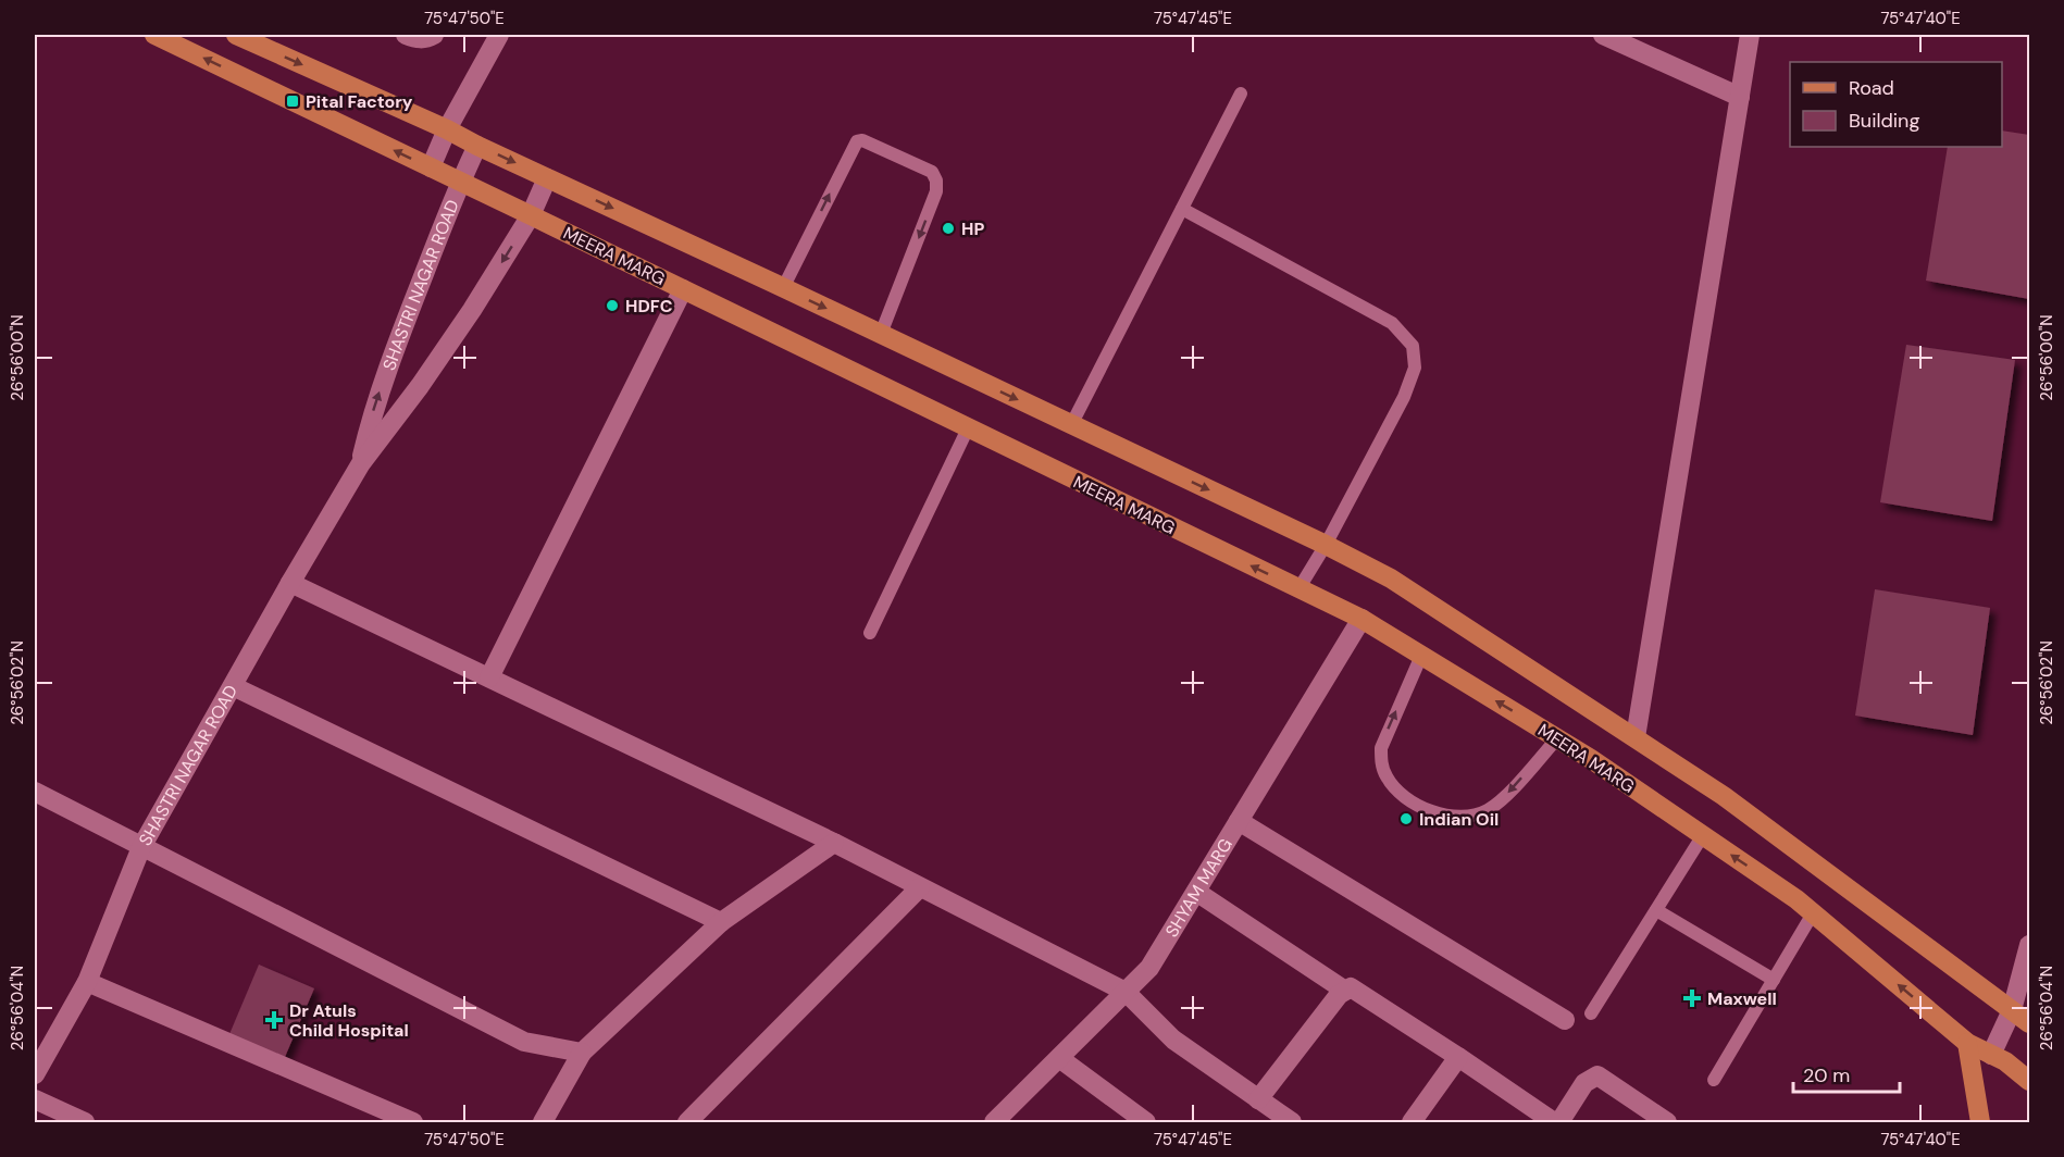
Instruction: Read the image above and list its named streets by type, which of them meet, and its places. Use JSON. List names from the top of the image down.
{
  "streets": {
    "main road": ["MEERA MARG"],
    "street": ["SHASTRI NAGAR ROAD", "SHYAM MARG"]
  },
  "crossings": [
    ["MEERA MARG", "SHASTRI NAGAR ROAD"],
    ["MEERA MARG", "SHYAM MARG"]
  ],
  "places": {
    "transit": ["Pital Factory"],
    "other": ["HP", "HDFC", "Indian Oil"],
    "health": ["Maxwell", "Dr Atuls Child Hospital"]
  },
  "legend": ["Road", "Building"],
  "scale_bar": "20 m",
  "coordinates": [
    "75°47'50\"E",
    "75°47'45\"E",
    "75°47'40\"E",
    "26°56'00\"N",
    "26°56'02\"N",
    "26°56'04\"N"
  ]
}
